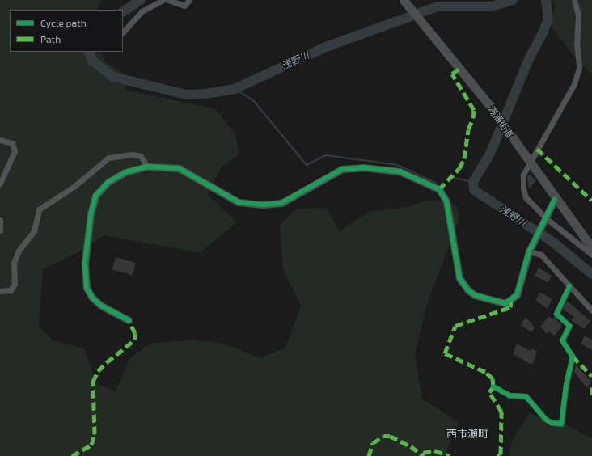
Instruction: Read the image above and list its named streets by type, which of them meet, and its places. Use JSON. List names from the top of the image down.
{
  "streets": {
    "main road": ["湯涌街道"]
  },
  "districts": ["西市瀬町"],
  "water": ["浅野川"],
  "legend": ["Cycle path", "Path"]
}
